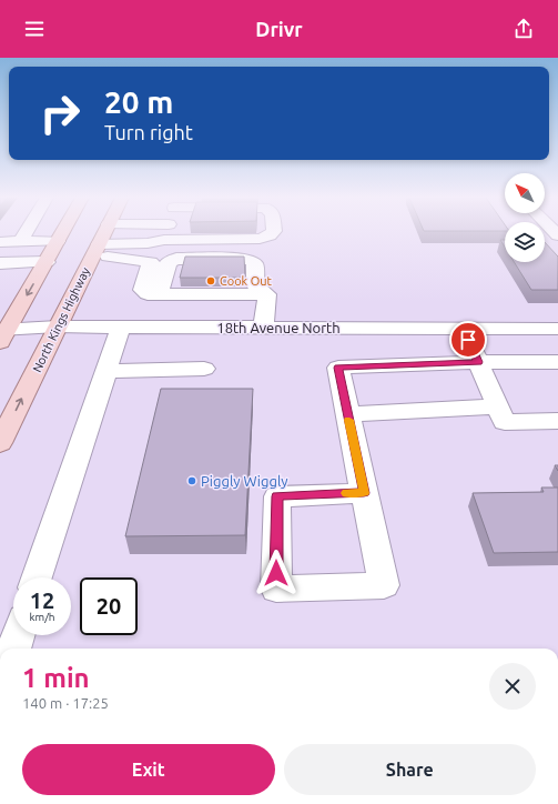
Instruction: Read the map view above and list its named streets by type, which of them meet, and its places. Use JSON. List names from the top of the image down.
{
  "streets": {
    "main road": ["North Kings Highway"],
    "street": ["18th Avenue North"]
  },
  "crossings": [
    ["North Kings Highway", "18th Avenue North"]
  ],
  "one_way": ["North Kings Highway"],
  "places": ["Cook Out", "Piggly Wiggly"],
  "north": "top left",
  "page": {
    "header": "Drivr",
    "turn": ["20 m", "Turn right"],
    "speed": "12 km/h",
    "limit": "20",
    "heading": ["1 min", "140 m · 17:25"],
    "buttons": ["Exit", "Share"]
  }
}
